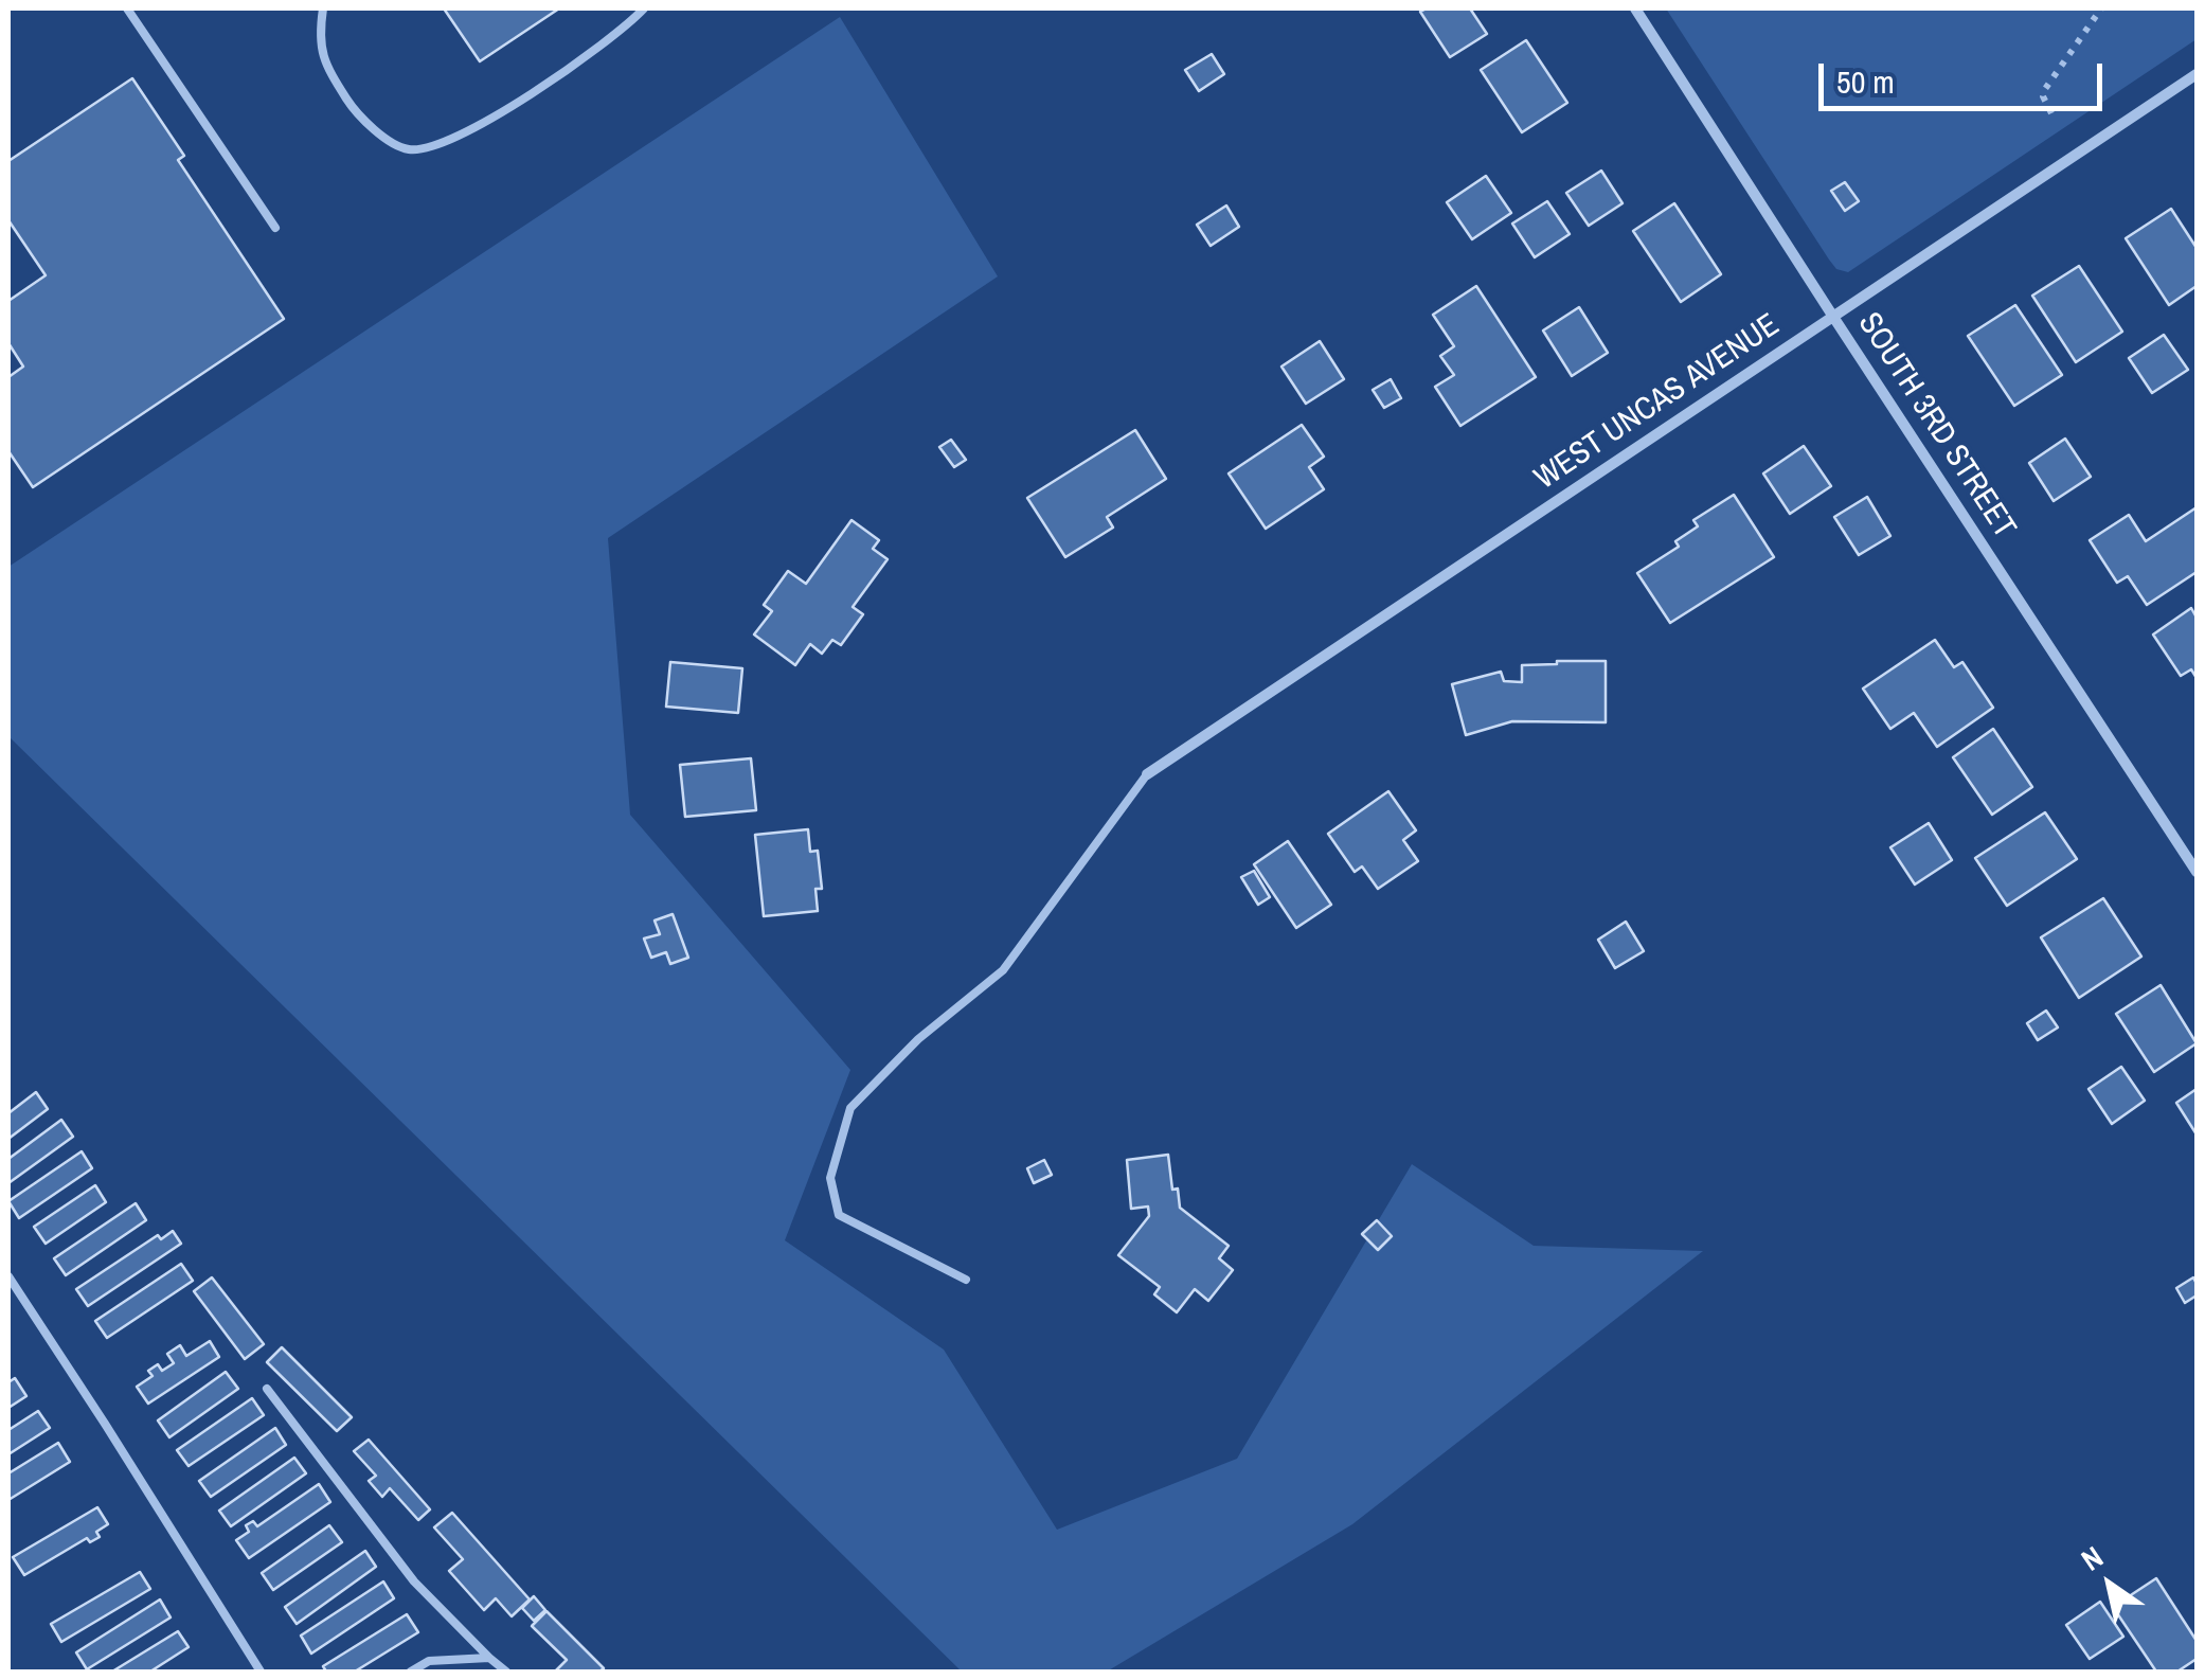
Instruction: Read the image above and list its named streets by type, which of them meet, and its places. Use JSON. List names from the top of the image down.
{
  "streets": {
    "street": ["WEST UNCAS AVENUE", "SOUTH 3RD STREET"]
  },
  "crossings": [
    ["WEST UNCAS AVENUE", "SOUTH 3RD STREET"]
  ],
  "scale_bar": "50 m",
  "north": "top left"
}
